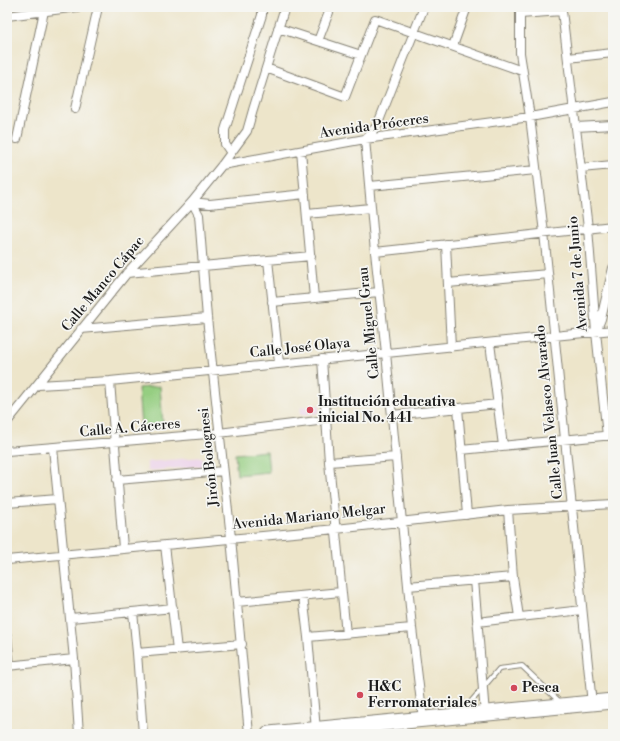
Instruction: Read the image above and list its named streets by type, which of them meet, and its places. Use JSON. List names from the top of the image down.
{
  "streets": {
    "street": [
      "Avenida Próceres",
      "Avenida 7 de Junio",
      "Calle Manco Cápac",
      "Calle Miguel Grau",
      "Calle José Olaya",
      "Calle Juan Velasco Alvarado",
      "Calle A. Cáceres",
      "Jirón Bolognesi",
      "Avenida Mariano Melgar"
    ]
  },
  "crossings": [
    ["Avenida Próceres", "Avenida 7 de Junio"],
    ["Avenida Próceres", "Calle Manco Cápac"],
    ["Avenida Próceres", "Calle Miguel Grau"],
    ["Avenida Próceres", "Calle Juan Velasco Alvarado"],
    ["Avenida 7 de Junio", "Calle José Olaya"],
    ["Avenida 7 de Junio", "Calle Juan Velasco Alvarado"],
    ["Calle Manco Cápac", "Calle José Olaya"],
    ["Calle Manco Cápac", "Jirón Bolognesi"],
    ["Calle Miguel Grau", "Calle José Olaya"],
    ["Calle Miguel Grau", "Avenida Mariano Melgar"],
    ["Calle José Olaya", "Calle Juan Velasco Alvarado"],
    ["Calle José Olaya", "Jirón Bolognesi"],
    ["Calle Juan Velasco Alvarado", "Avenida Mariano Melgar"],
    ["Calle A. Cáceres", "Jirón Bolognesi"],
    ["Jirón Bolognesi", "Avenida Mariano Melgar"]
  ],
  "places": ["Institución educativa inicial No. 441", "Pesca", "H&C Ferromateriales"]
}
